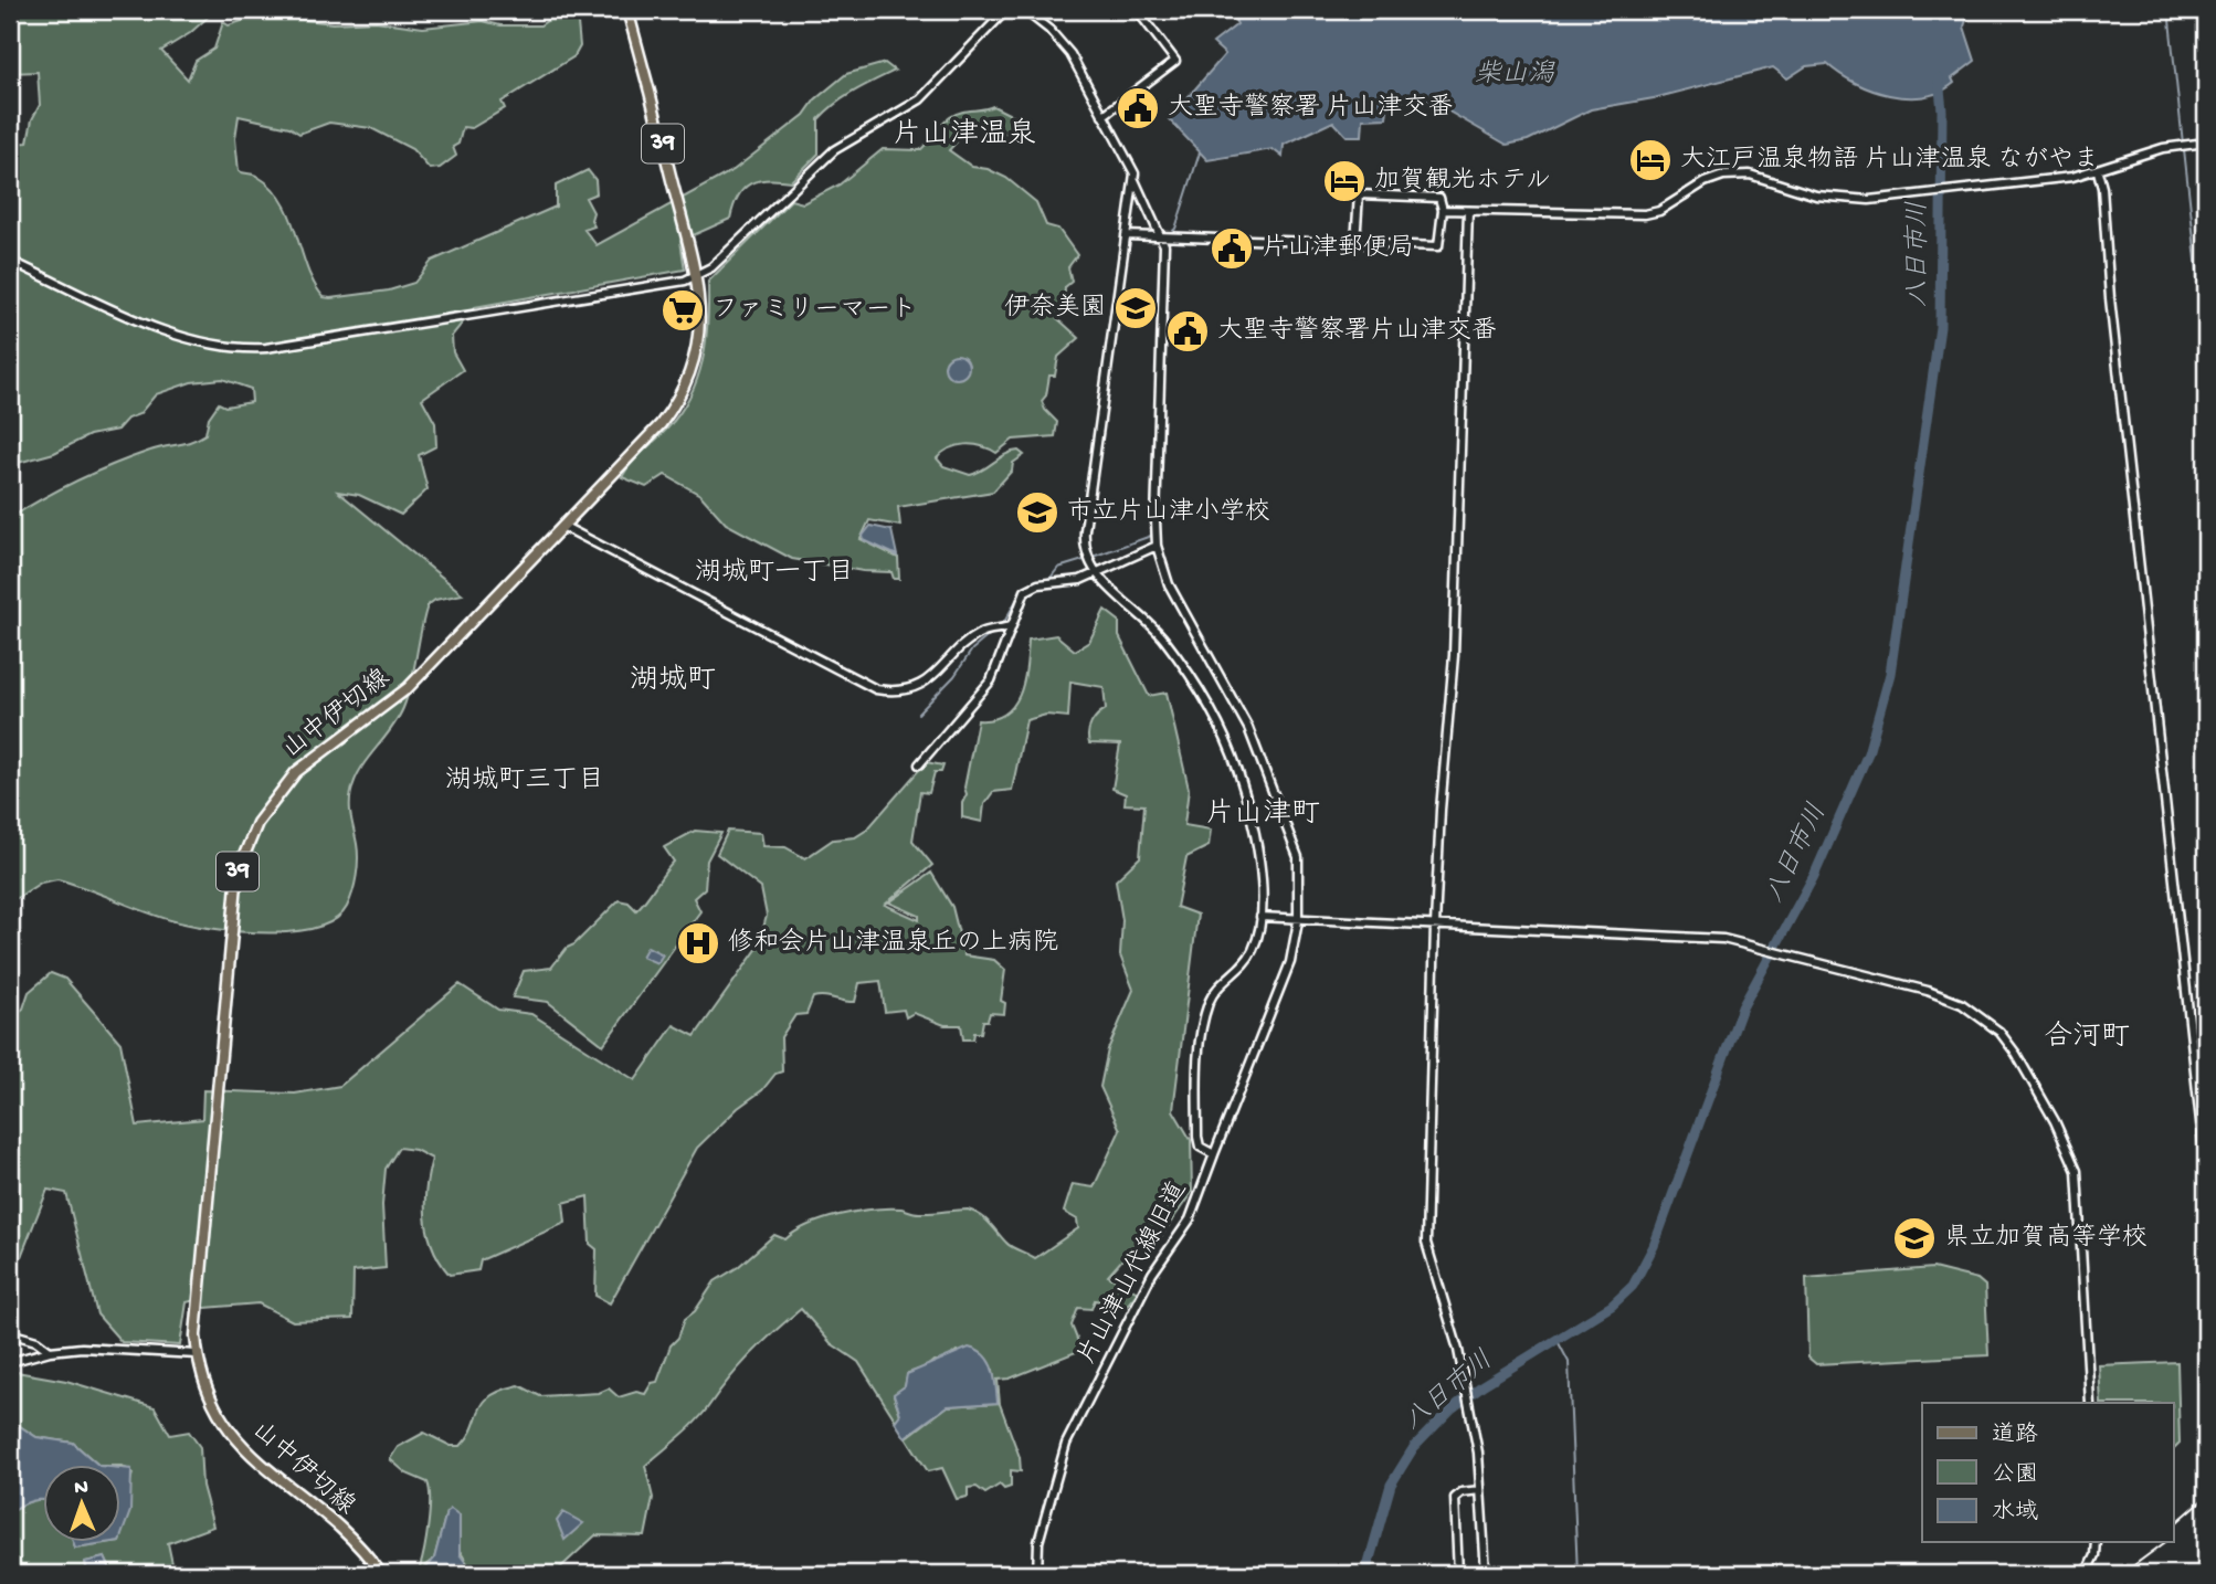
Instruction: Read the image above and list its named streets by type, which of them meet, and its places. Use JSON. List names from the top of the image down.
{
  "streets": {
    "main road": ["39", "山中伊切線"],
    "street": ["片山津山代線旧道"]
  },
  "districts": [
    "片山津温泉",
    "湖城町一丁目",
    "湖城町",
    "湖城町三丁目",
    "片山津町",
    "合河町"
  ],
  "water": ["柴山潟", "八日市川"],
  "places": {
    "public building": ["大聖寺警察署 片山津交番", "片山津郵便局", "大聖寺警察署片山津交番"],
    "hotel": ["大江戸温泉物語 片山津温泉 ながやま", "加賀観光ホテル"],
    "school or university": ["伊奈美園", "市立片山津小学校", "県立加賀高等学校"],
    "supermarket": ["ファミリーマート"],
    "hospital": ["修和会片山津温泉丘の上病院"]
  },
  "legend": ["道路", "公園", "水域"],
  "north": "top"
}
